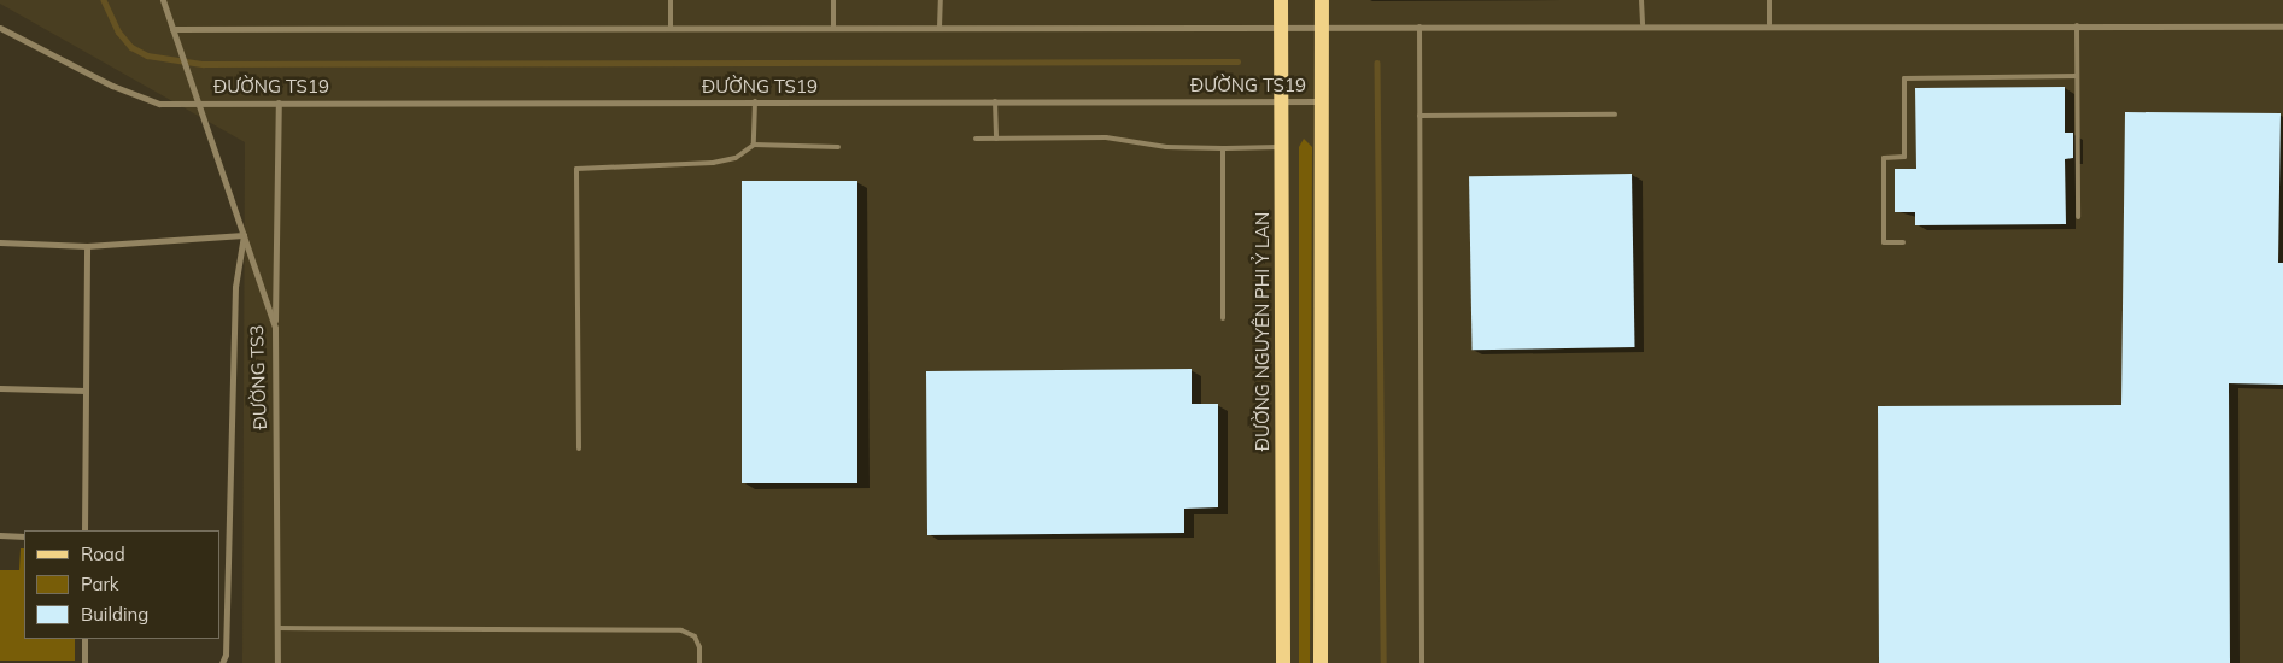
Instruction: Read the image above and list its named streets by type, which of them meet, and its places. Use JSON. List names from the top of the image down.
{
  "streets": {
    "main road": ["ĐƯỜNG NGUYÊN PHI Ỷ LAN"],
    "street": ["ĐƯỜNG TS19", "ĐƯỜNG TS3"]
  },
  "crossings": [
    ["ĐƯỜNG TS19", "ĐƯỜNG NGUYÊN PHI Ỷ LAN"],
    ["ĐƯỜNG TS19", "ĐƯỜNG TS3"]
  ],
  "legend": ["Road", "Park", "Building"]
}
